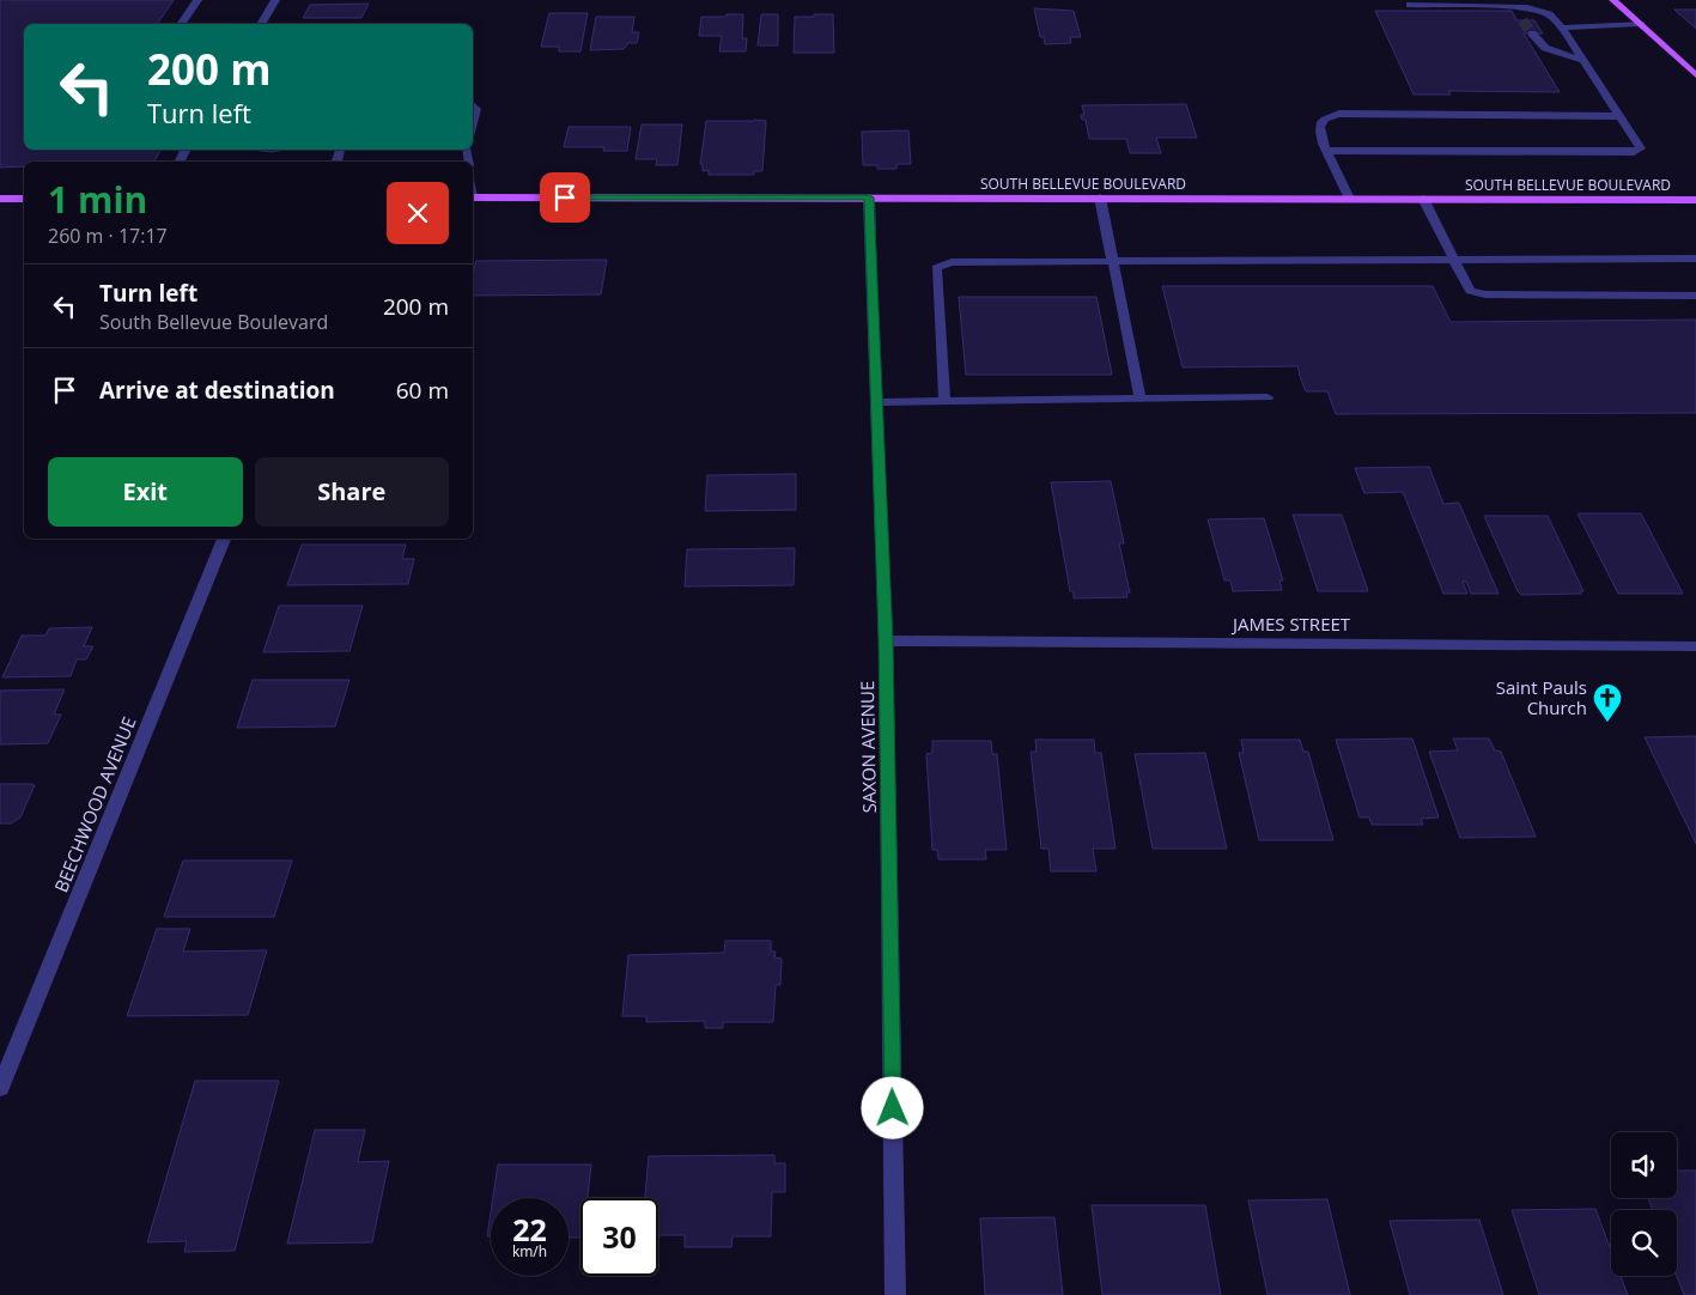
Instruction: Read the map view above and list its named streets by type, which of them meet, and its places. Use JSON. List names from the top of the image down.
{
  "streets": {
    "main road": ["SOUTH BELLEVUE BOULEVARD"],
    "street": ["JAMES STREET", "SAXON AVENUE", "BEECHWOOD AVENUE"]
  },
  "crossings": [
    ["SOUTH BELLEVUE BOULEVARD", "SAXON AVENUE"],
    ["JAMES STREET", "SAXON AVENUE"]
  ],
  "places": {
    "church": ["Saint Pauls Church"]
  },
  "page": {
    "turn": ["200 m", "Turn left"],
    "heading": ["1 min", "260 m · 17:17"],
    "list": [
      {
        "name": "Turn left",
        "note": "South Bellevue Boulevard",
        "value": "200 m"
      },
      {
        "name": "Arrive at destination",
        "value": "60 m"
      }
    ],
    "buttons": ["Exit", "Share"],
    "speed": "22 km/h",
    "limit": "30"
  }
}
